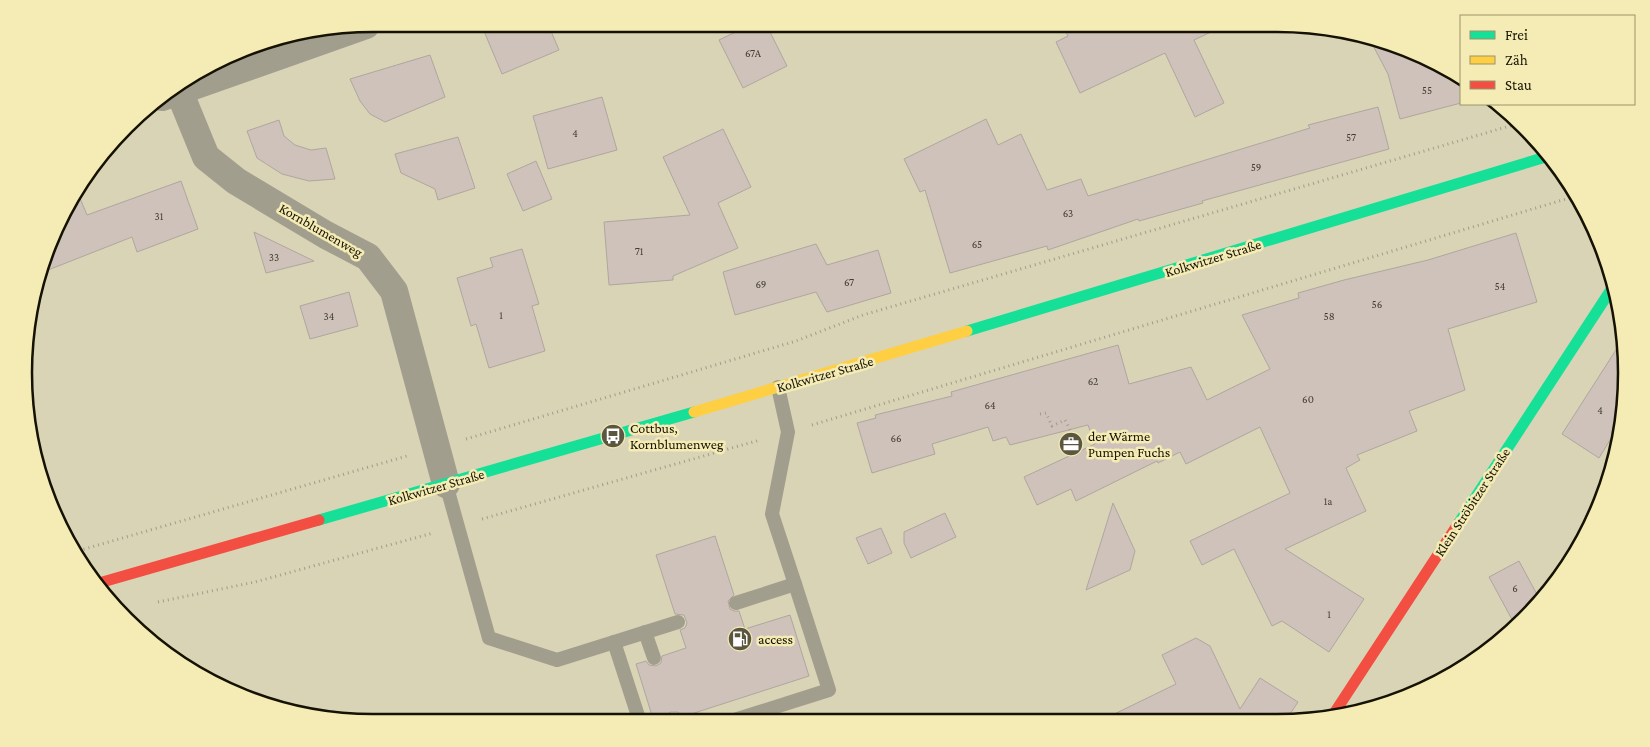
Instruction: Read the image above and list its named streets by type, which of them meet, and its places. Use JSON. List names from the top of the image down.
{
  "streets": {
    "main road": ["Kolkwitzer Straße", "Klein Ströbitzer Straße"],
    "street": ["Kornblumenweg"]
  },
  "crossings": [
    ["Kornblumenweg", "Kolkwitzer Straße"]
  ],
  "places": {
    "bus stop": ["Cottbus, Kornblumenweg"],
    "office": ["der Wärme Pumpen Fuchs"],
    "fuel station": ["access"]
  },
  "house_numbers": [
    "67A",
    "55",
    "4",
    "57",
    "59",
    "63",
    "31",
    "65",
    "71",
    "33",
    "67",
    "69",
    "54",
    "56",
    "1",
    "34",
    "58",
    "62",
    "60",
    "64",
    "4",
    "66",
    "1a",
    "6",
    "1"
  ],
  "legend": ["Frei", "Zäh", "Stau"]
}
